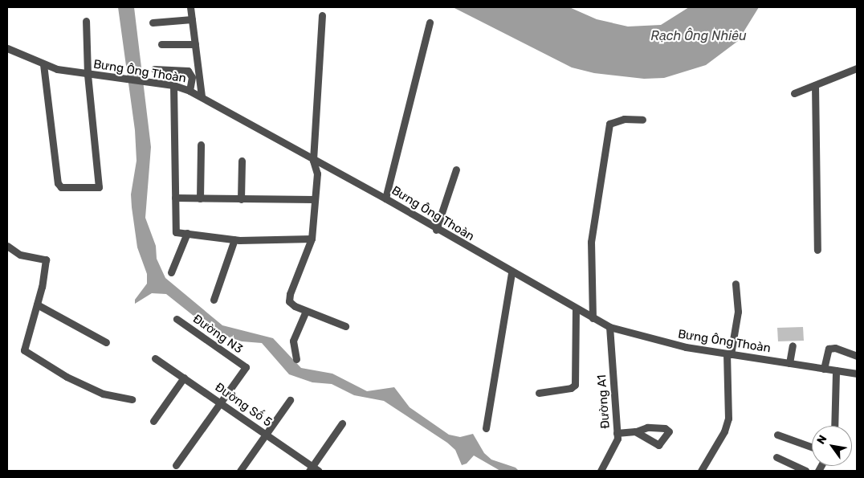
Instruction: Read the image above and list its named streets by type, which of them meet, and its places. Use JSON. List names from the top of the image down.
{
  "streets": {
    "street": [
      "Bưng Ông Thoàn",
      "Đường N3",
      "Đường A1",
      "Đường Số 5"
    ]
  },
  "crossings": [
    ["Bưng Ông Thoàn", "Đường A1"],
    ["Đường N3", "Đường Số 5"]
  ],
  "water": ["Rạch Ông Nhiêu"],
  "north": "top left"
}
